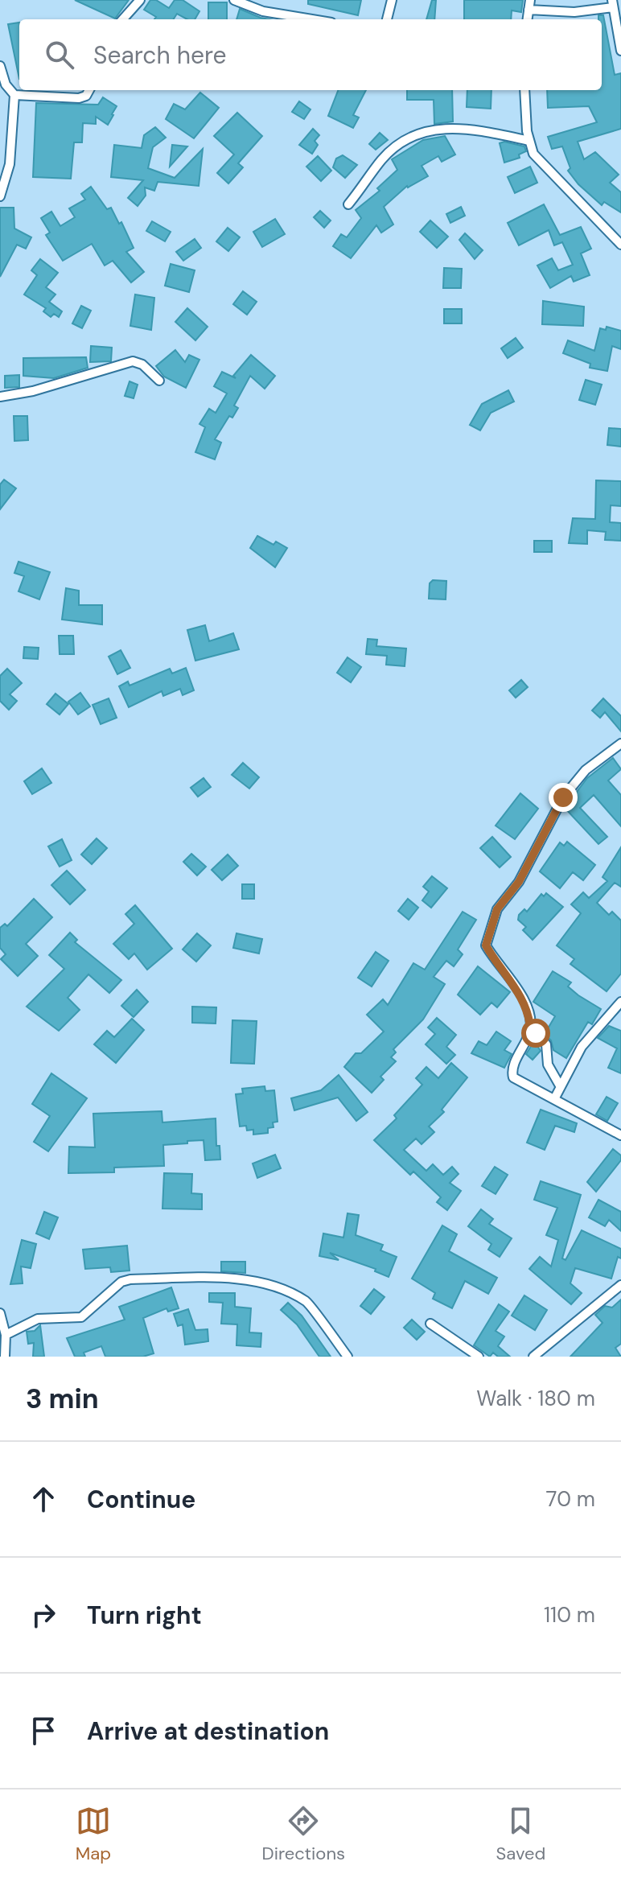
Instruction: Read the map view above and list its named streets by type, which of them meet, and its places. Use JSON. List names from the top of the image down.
{
  "page": {
    "search": "Search here",
    "heading": ["3 min", "Walk · 180 m"],
    "list": [
      ["Continue", "70 m"],
      ["Turn right", "110 m"],
      "Arrive at destination"
    ],
    "nav": ["Map", "Directions", "Saved"]
  }
}
